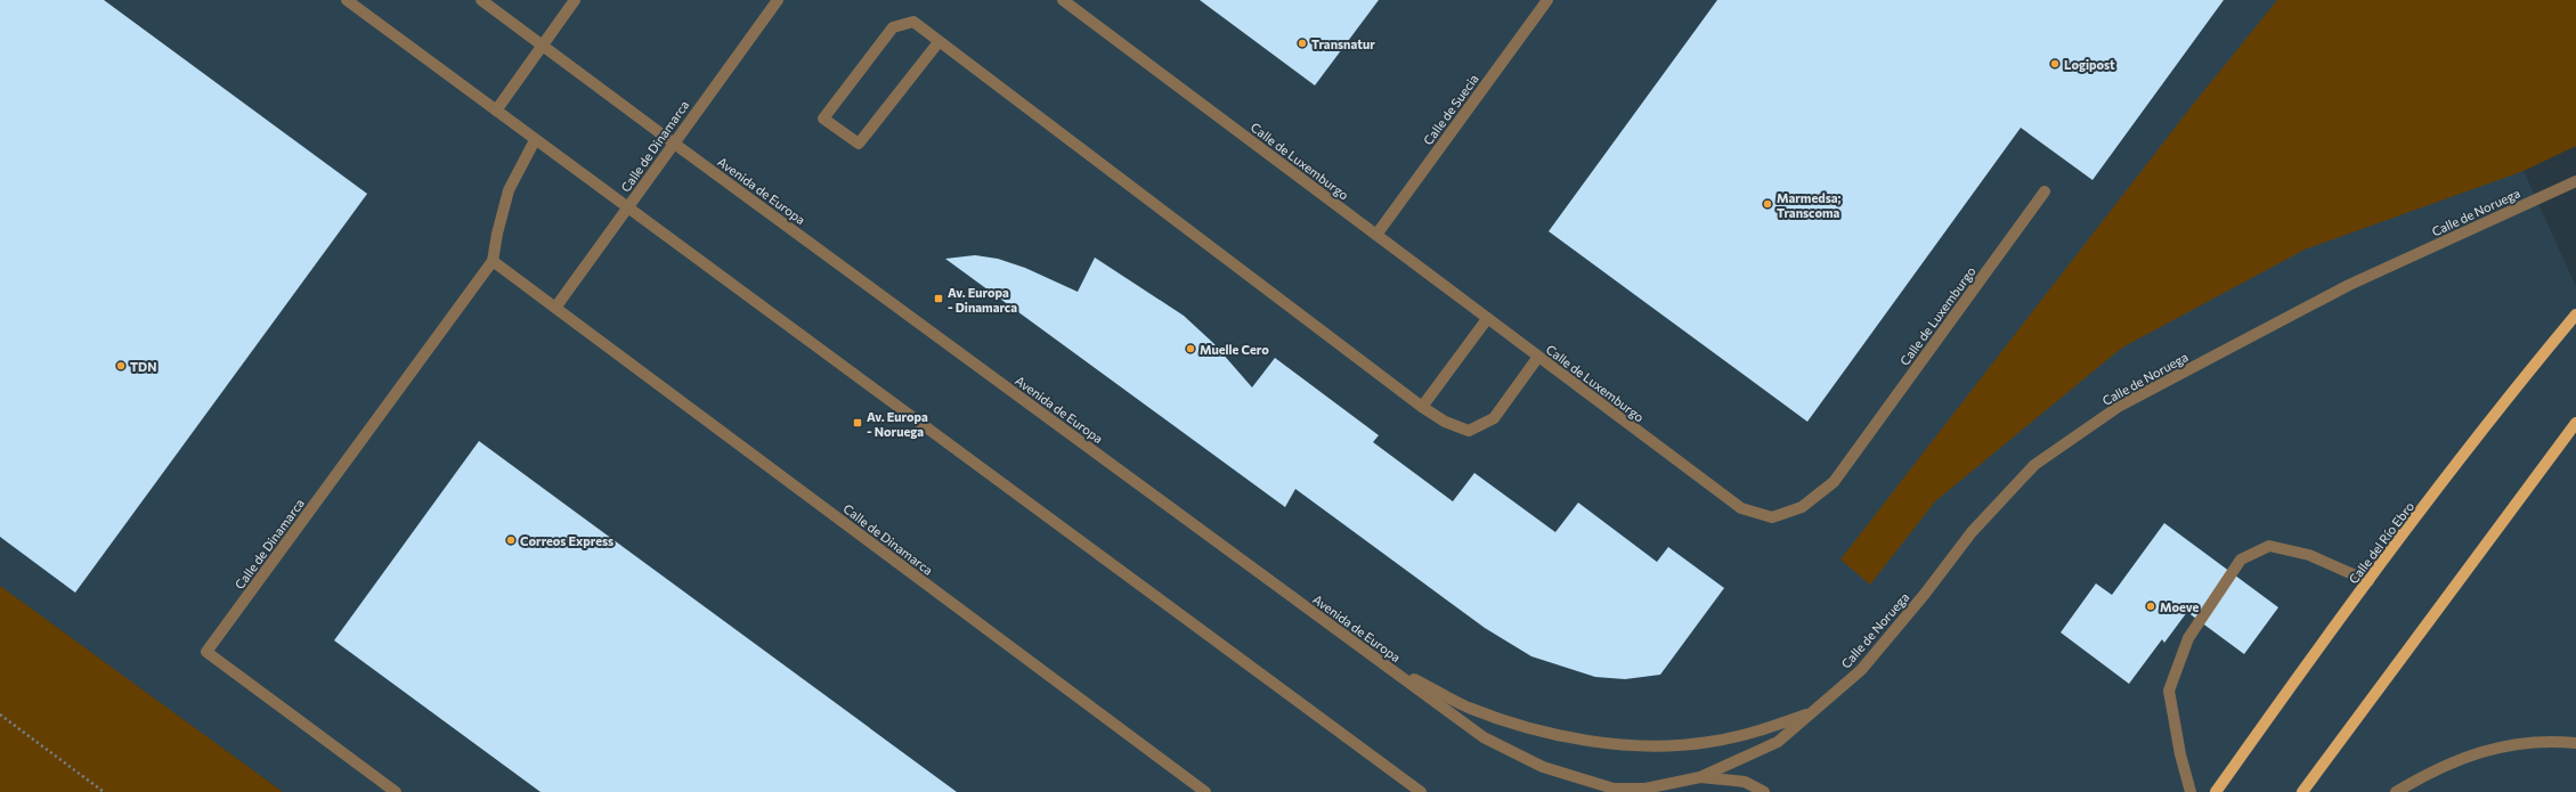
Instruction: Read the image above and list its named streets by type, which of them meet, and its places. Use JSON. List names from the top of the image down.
{
  "streets": {
    "main road": ["Calle del Río Ebro"],
    "street": [
      "Calle de Suecia",
      "Calle de Dinamarca",
      "Calle de Luxemburgo",
      "Avenida de Europa",
      "Calle de Noruega"
    ]
  },
  "crossings": [
    ["Calle de Suecia", "Calle de Luxemburgo"],
    ["Calle de Dinamarca", "Avenida de Europa"],
    ["Avenida de Europa", "Calle de Noruega"]
  ],
  "places": {
    "other": [
      "Transnatur",
      "Logipost",
      "Marmedsa; Transcoma",
      "Muelle Cero",
      "TDN",
      "Correos Express",
      "Moeve"
    ],
    "transit": ["Av. Europa - Dinamarca", "Av. Europa - Noruega"]
  }
}
